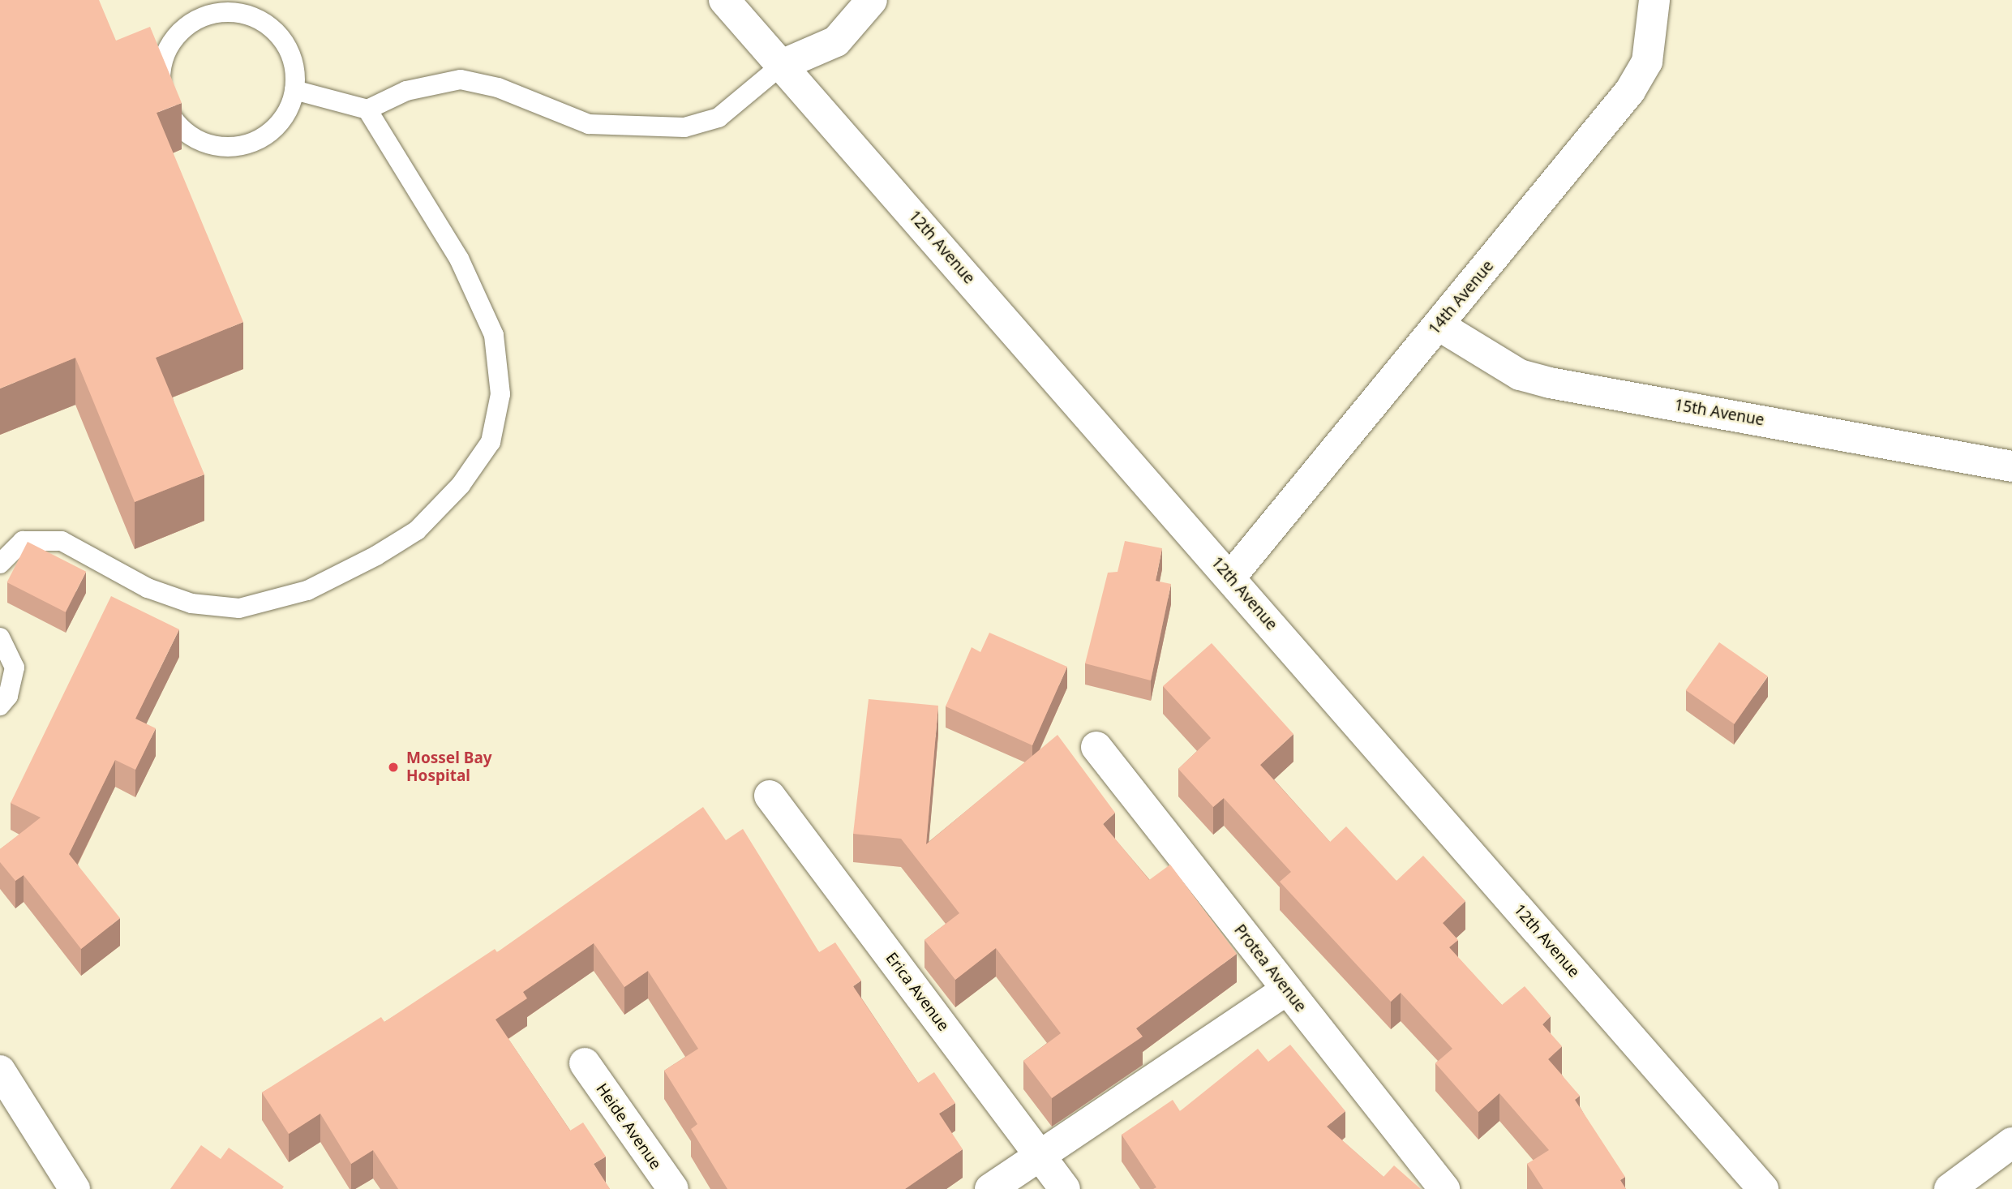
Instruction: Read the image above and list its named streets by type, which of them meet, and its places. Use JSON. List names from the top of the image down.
{
  "streets": {
    "street": [
      "12th Avenue",
      "14th Avenue",
      "15th Avenue",
      "Protea Avenue",
      "Erica Avenue",
      "Heide Avenue"
    ]
  },
  "crossings": [
    ["12th Avenue", "14th Avenue"],
    ["14th Avenue", "15th Avenue"]
  ],
  "places": ["Mossel Bay Hospital"]
}
